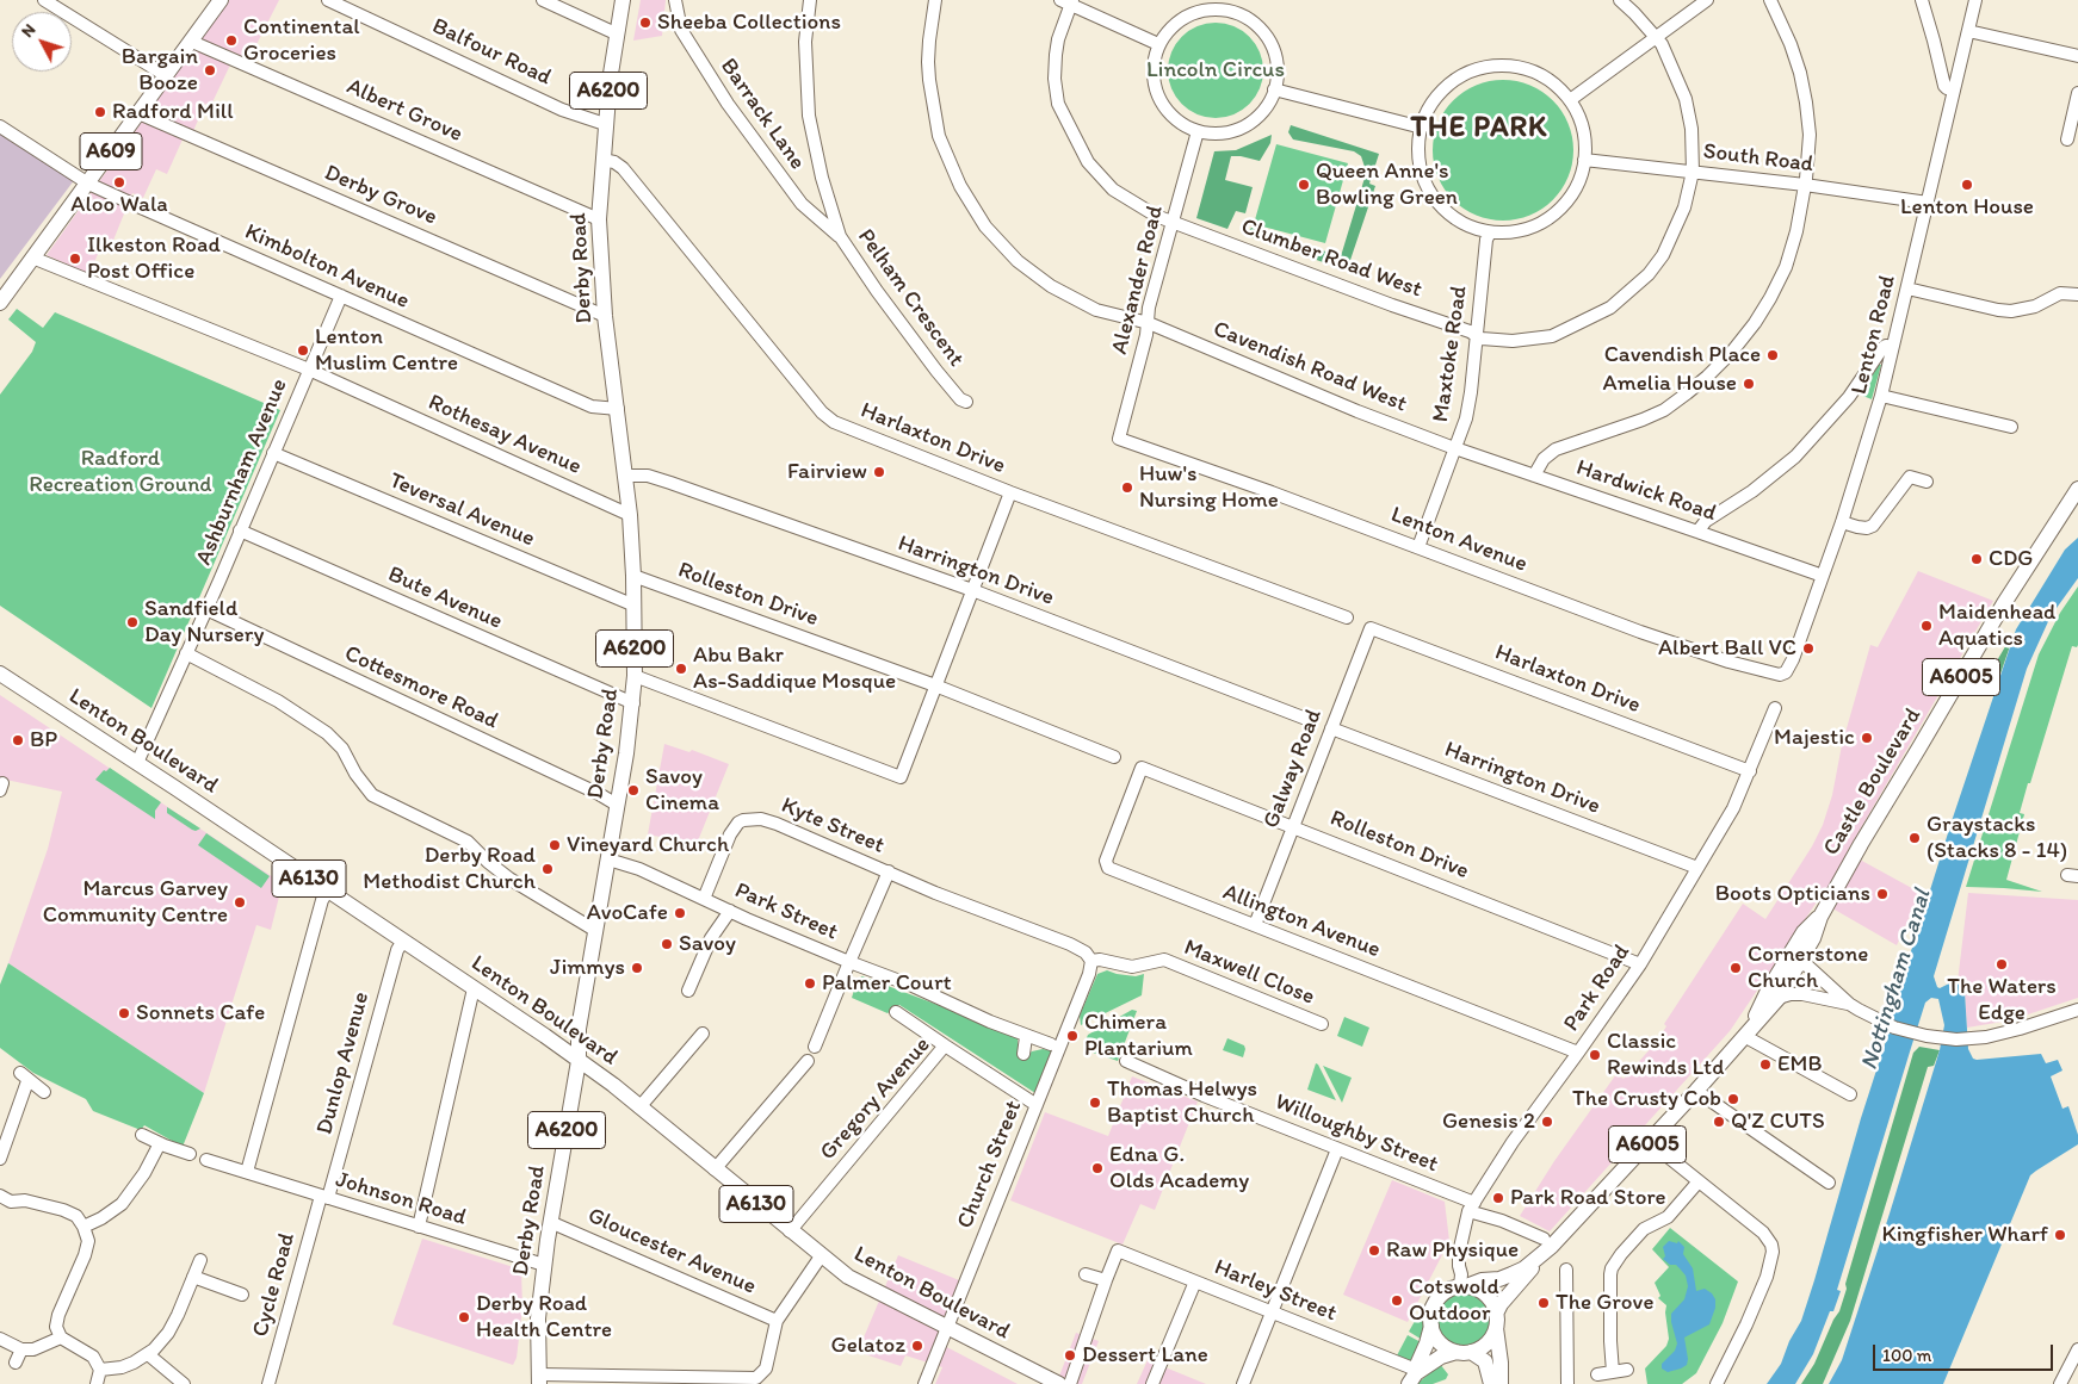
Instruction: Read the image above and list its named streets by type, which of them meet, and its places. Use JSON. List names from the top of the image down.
{
  "streets": {
    "main road": [
      "A6200",
      "A609",
      "Derby Road",
      "A6005",
      "Lenton Boulevard",
      "Castle Boulevard",
      "A6130"
    ],
    "street": [
      "Balfour Road",
      "Albert Grove",
      "Barrack Lane",
      "South Road",
      "Derby Grove",
      "Clumber Road West",
      "Kimbolton Avenue",
      "Alexander Road",
      "Pelham Crescent",
      "Lenton Road",
      "Maxtoke Road",
      "Cavendish Road West",
      "Rothesay Avenue",
      "Harlaxton Drive",
      "Ashburnham Avenue",
      "Hardwick Road",
      "Teversal Avenue",
      "Lenton Avenue",
      "Harrington Drive",
      "Rolleston Drive",
      "Bute Avenue",
      "Cottesmore Road",
      "Galway Road",
      "Kyte Street",
      "Park Street",
      "Allington Avenue",
      "Maxwell Close",
      "Park Road",
      "Dunlop Avenue",
      "Gregory Avenue",
      "Willoughby Street",
      "Church Street",
      "Johnson Road",
      "Gloucester Avenue",
      "Cycle Road",
      "Harley Street"
    ]
  },
  "crossings": [
    ["Balfour Road", "Derby Road"],
    ["Albert Grove", "A609"],
    ["Albert Grove", "Derby Road"],
    ["Barrack Lane", "Pelham Crescent"],
    ["A609", "Derby Grove"],
    ["A609", "Kimbolton Avenue"],
    ["A609", "Rothesay Avenue"],
    ["South Road", "Clumber Road West"],
    ["South Road", "Lenton Road"],
    ["South Road", "Maxtoke Road"],
    ["Derby Grove", "Derby Road"],
    ["Clumber Road West", "Alexander Road"],
    ["Clumber Road West", "Maxtoke Road"],
    ["Kimbolton Avenue", "Derby Road"],
    ["Kimbolton Avenue", "Ashburnham Avenue"],
    ["Derby Road", "Rothesay Avenue"],
    ["Derby Road", "Harlaxton Drive"],
    ["Derby Road", "Teversal Avenue"],
    ["Derby Road", "Harrington Drive"],
    ["Derby Road", "Rolleston Drive"],
    ["Derby Road", "Bute Avenue"],
    ["Derby Road", "Cottesmore Road"],
    ["Derby Road", "Lenton Boulevard"],
    ["Derby Road", "Park Street"],
    ["Derby Road", "Johnson Road"],
    ["Derby Road", "Gloucester Avenue"],
    ["Alexander Road", "Cavendish Road West"],
    ["Alexander Road", "Lenton Avenue"],
    ["Lenton Road", "Hardwick Road"],
    ["Lenton Road", "Lenton Avenue"],
    ["Maxtoke Road", "Cavendish Road West"],
    ["Maxtoke Road", "Hardwick Road"],
    ["Maxtoke Road", "Lenton Avenue"],
    ["Cavendish Road West", "Hardwick Road"],
    ["Rothesay Avenue", "Ashburnham Avenue"],
    ["Harlaxton Drive", "Galway Road"],
    ["Harlaxton Drive", "Park Road"],
    ["Ashburnham Avenue", "Teversal Avenue"],
    ["Ashburnham Avenue", "Bute Avenue"],
    ["Ashburnham Avenue", "Cottesmore Road"],
    ["Ashburnham Avenue", "Lenton Boulevard"],
    ["Harrington Drive", "Galway Road"],
    ["Harrington Drive", "Park Road"],
    ["Rolleston Drive", "Galway Road"],
    ["Rolleston Drive", "Allington Avenue"],
    ["Rolleston Drive", "Park Road"],
    ["Lenton Boulevard", "Dunlop Avenue"],
    ["Lenton Boulevard", "Gregory Avenue"],
    ["Lenton Boulevard", "Church Street"],
    ["Galway Road", "Allington Avenue"],
    ["Castle Boulevard", "Park Road"],
    ["Castle Boulevard", "Willoughby Street"],
    ["Kyte Street", "Park Street"],
    ["Allington Avenue", "Park Road"],
    ["Maxwell Close", "Church Street"],
    ["Park Road", "Willoughby Street"],
    ["Dunlop Avenue", "Johnson Road"],
    ["Dunlop Avenue", "Cycle Road"],
    ["Gregory Avenue", "Church Street"],
    ["Johnson Road", "Cycle Road"]
  ],
  "districts": ["THE PARK"],
  "water": ["Nottingham Canal"],
  "parks": ["Lincoln Circus", "Radford Recreation Ground"],
  "places": [
    "Sheeba Collections",
    "Continental Groceries",
    "Bargain Booze",
    "Radford Mill",
    "Aloo Wala",
    "Queen Anne's Bowling Green",
    "Lenton House",
    "Ilkeston Road Post Office",
    "Lenton Muslim Centre",
    "Cavendish Place",
    "Amelia House",
    "Fairview",
    "Huw's Nursing Home",
    "CDG",
    "Sandfield Day Nursery",
    "Maidenhead Aquatics",
    "Albert Ball VC",
    "Abu Bakr As-Saddique Mosque",
    "Majestic",
    "BP",
    "Savoy Cinema",
    "Graystacks (Stacks 8 - 14)",
    "Vineyard Church",
    "Derby Road Methodist Church",
    "Boots Opticians",
    "Marcus Garvey Community Centre",
    "AvoCafe",
    "Savoy",
    "The Waters Edge",
    "Jimmys",
    "Cornerstone Church",
    "Palmer Court",
    "Sonnets Cafe",
    "Chimera Plantarium",
    "Classic Rewinds Ltd",
    "EMB",
    "The Crusty Cob",
    "Thomas Helwys Baptist Church",
    "Genesis 2",
    "Q'Z CUTS",
    "Edna G. Olds Academy",
    "Park Road Store",
    "Kingfisher Wharf",
    "Raw Physique",
    "Cotswold Outdoor",
    "The Grove",
    "Derby Road Health Centre",
    "Gelatoz",
    "Dessert Lane"
  ],
  "scale_bar": "100 m",
  "north": "top left"
}
